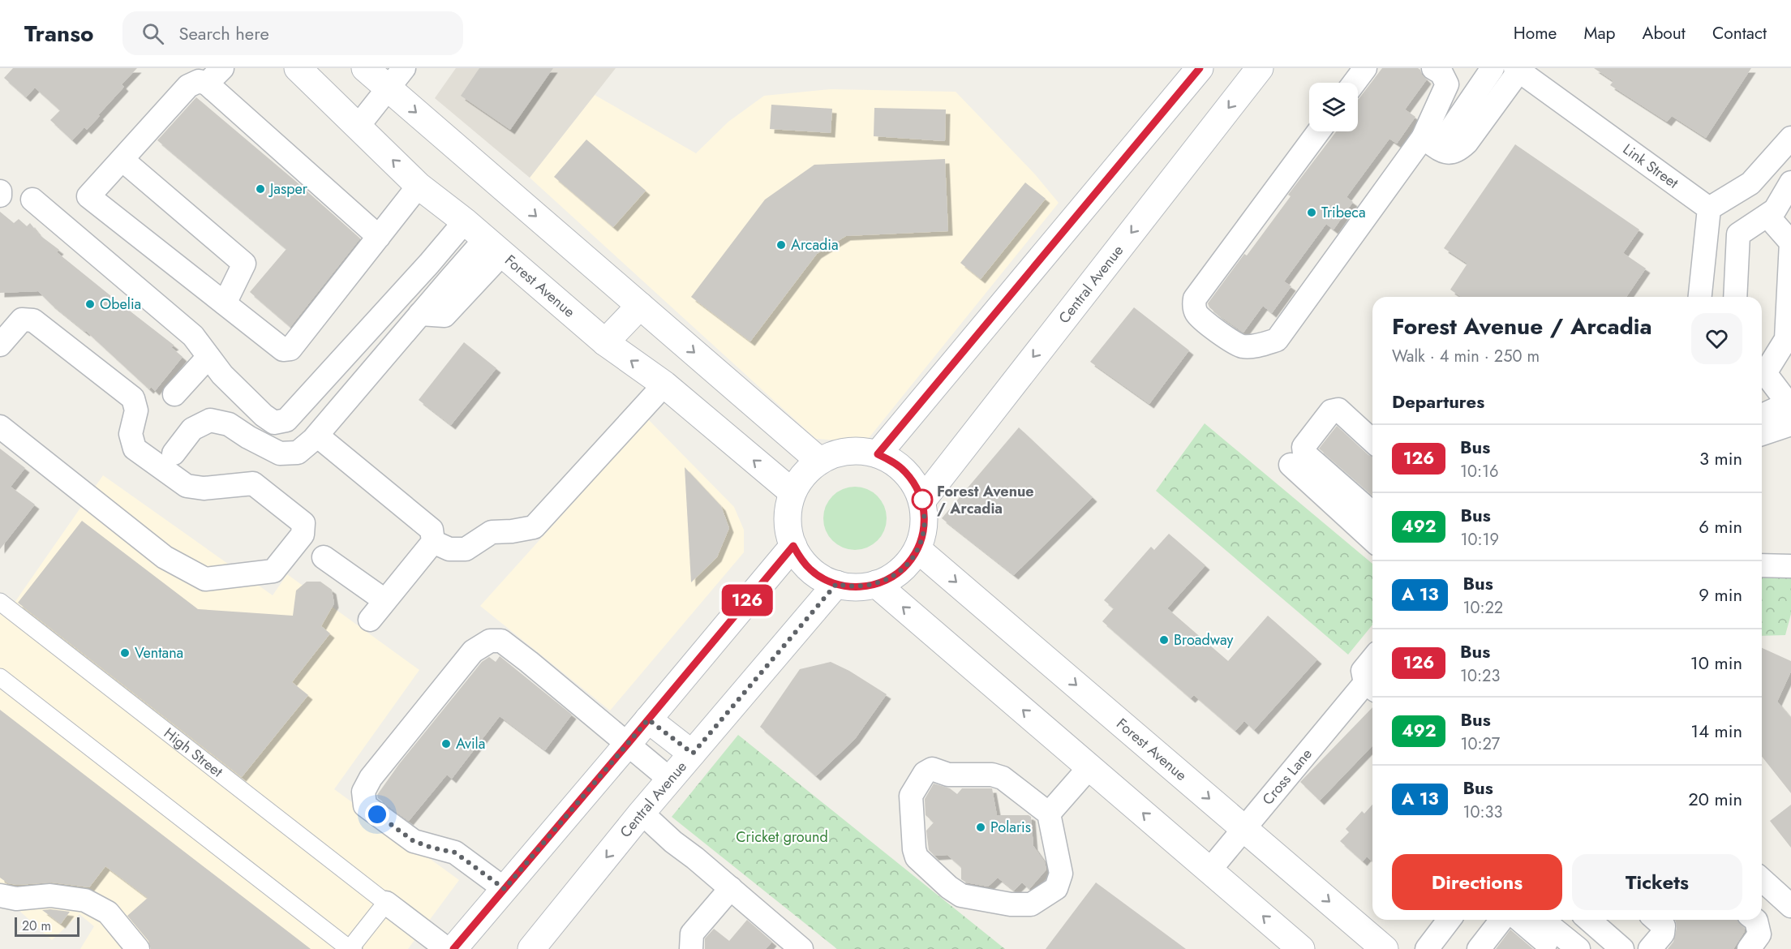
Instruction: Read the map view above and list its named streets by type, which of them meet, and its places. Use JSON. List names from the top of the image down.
{
  "streets": {
    "main road": ["Central Avenue", "Forest Avenue"],
    "street": ["Link Street", "High Street", "Cross Lane"]
  },
  "crossings": [
    ["Central Avenue", "Forest Avenue"],
    ["Forest Avenue", "Cross Lane"]
  ],
  "parks": ["Cricket ground"],
  "places": [
    "Jasper",
    "Tribeca",
    "Arcadia",
    "Obelia",
    "Forest Avenue / Arcadia",
    "Broadway",
    "Ventana",
    "Avila",
    "Polaris"
  ],
  "lines": ["bus line 126"],
  "scale_bar": "20 m",
  "page": {
    "header": "Transo",
    "search": "Search here",
    "nav": [
      "Home",
      "Map",
      "About",
      "Contact"
    ],
    "on_map": "126",
    "heading": [
      ["Forest Avenue / Arcadia", "Walk · 4 min · 250 m"],
      "Departures"
    ],
    "list": [
      {
        "mark": "126",
        "name": "Bus",
        "note": "10:16",
        "value": "3 min"
      },
      {
        "mark": "492",
        "name": "Bus",
        "note": "10:19",
        "value": "6 min"
      },
      {
        "mark": "A 13",
        "name": "Bus",
        "note": "10:22",
        "value": "9 min"
      },
      {
        "mark": "126",
        "name": "Bus",
        "note": "10:23",
        "value": "10 min"
      },
      {
        "mark": "492",
        "name": "Bus",
        "note": "10:27",
        "value": "14 min"
      },
      {
        "mark": "A 13",
        "name": "Bus",
        "note": "10:33",
        "value": "20 min"
      }
    ],
    "buttons": ["Directions", "Tickets"],
    "scale": "20 m"
  }
}
